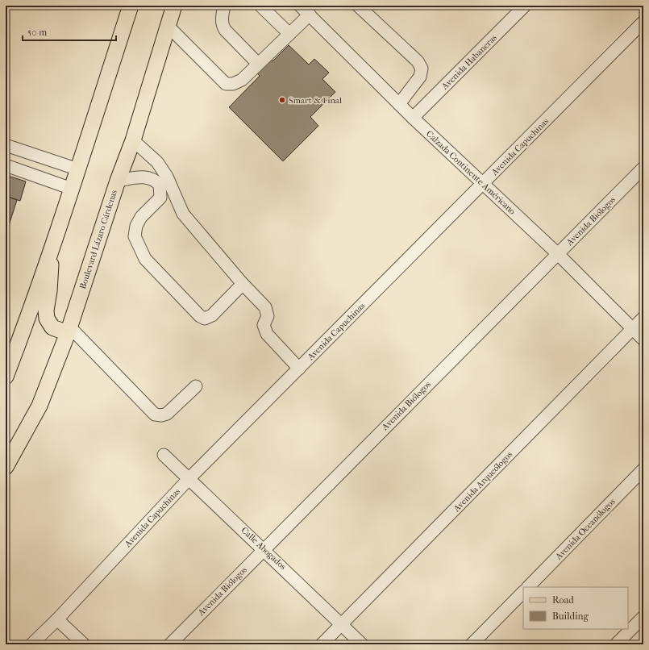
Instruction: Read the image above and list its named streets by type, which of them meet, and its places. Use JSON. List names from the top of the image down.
{
  "streets": {
    "main road": ["Boulevard Lázaro Cárdenas"],
    "street": [
      "Avenida Habaneras",
      "Avenida Capuchinas",
      "Calzada Continente Américano",
      "Avenida Biólogos",
      "Avenida Arqueólogos",
      "Avenida Oceanólogos",
      "Calle Abogados"
    ]
  },
  "crossings": [
    ["Avenida Habaneras", "Calzada Continente Américano"],
    ["Avenida Capuchinas", "Calzada Continente Américano"],
    ["Avenida Capuchinas", "Calle Abogados"],
    ["Calzada Continente Américano", "Avenida Biólogos"],
    ["Calzada Continente Américano", "Avenida Arqueólogos"],
    ["Avenida Biólogos", "Calle Abogados"],
    ["Avenida Arqueólogos", "Calle Abogados"]
  ],
  "places": ["Smart & Final"],
  "legend": ["Road", "Building"],
  "scale_bar": "50 m"
}
